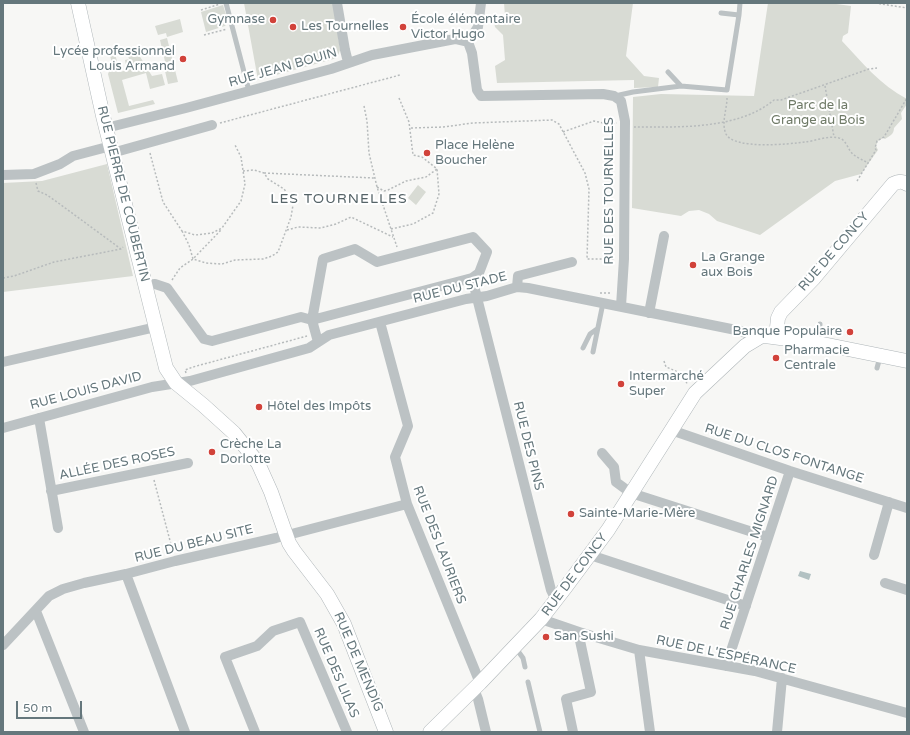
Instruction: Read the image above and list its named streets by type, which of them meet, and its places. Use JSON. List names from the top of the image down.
{
  "streets": {
    "street": [
      "RUE JEAN BOUIN",
      "RUE DES TOURNELLES",
      "RUE PIERRE DE COUBERTIN",
      "RUE DE CONCY",
      "RUE DU STADE",
      "RUE LOUIS DAVID",
      "RUE DES PINS",
      "RUE DU CLOS FONTANGE",
      "ALLÉE DES ROSES",
      "RUE DU BEAU SITE",
      "RUE DES LAURIERS",
      "RUE CHARLES MIGNARD",
      "RUE DE L'ESPÉRANCE",
      "RUE DE MENDIG",
      "RUE DES LILAS"
    ]
  },
  "crossings": [
    ["RUE JEAN BOUIN", "RUE PIERRE DE COUBERTIN"],
    ["RUE DES TOURNELLES", "RUE DU STADE"],
    ["RUE PIERRE DE COUBERTIN", "RUE DU STADE"],
    ["RUE PIERRE DE COUBERTIN", "RUE LOUIS DAVID"],
    ["RUE PIERRE DE COUBERTIN", "RUE DE MENDIG"],
    ["RUE DE CONCY", "RUE DU STADE"],
    ["RUE DE CONCY", "RUE DES PINS"],
    ["RUE DE CONCY", "RUE DU CLOS FONTANGE"],
    ["RUE DE CONCY", "RUE DES LAURIERS"],
    ["RUE DE CONCY", "RUE DE L'ESPÉRANCE"],
    ["RUE DU STADE", "RUE LOUIS DAVID"],
    ["RUE DU STADE", "RUE DES PINS"],
    ["RUE DU STADE", "RUE DES LAURIERS"],
    ["RUE DU STADE", "RUE DE MENDIG"],
    ["RUE LOUIS DAVID", "RUE DE MENDIG"],
    ["RUE DU CLOS FONTANGE", "RUE CHARLES MIGNARD"],
    ["RUE DU BEAU SITE", "RUE DES LAURIERS"],
    ["RUE DU BEAU SITE", "RUE DE MENDIG"],
    ["RUE CHARLES MIGNARD", "RUE DE L'ESPÉRANCE"]
  ],
  "districts": ["LES TOURNELLES"],
  "parks": ["Parc de la Grange au Bois"],
  "places": [
    "Gymnase",
    "Les Tournelles",
    "École élémentaire Victor Hugo",
    "Lycée professionnel Louis Armand",
    "Place Helène Boucher",
    "La Grange aux Bois",
    "Banque Populaire",
    "Pharmacie Centrale",
    "Intermarché Super",
    "Hôtel des Impôts",
    "Crèche La Dorlotte",
    "Sainte-Marie-Mère",
    "San Sushi"
  ],
  "scale_bar": "50 m"
}
